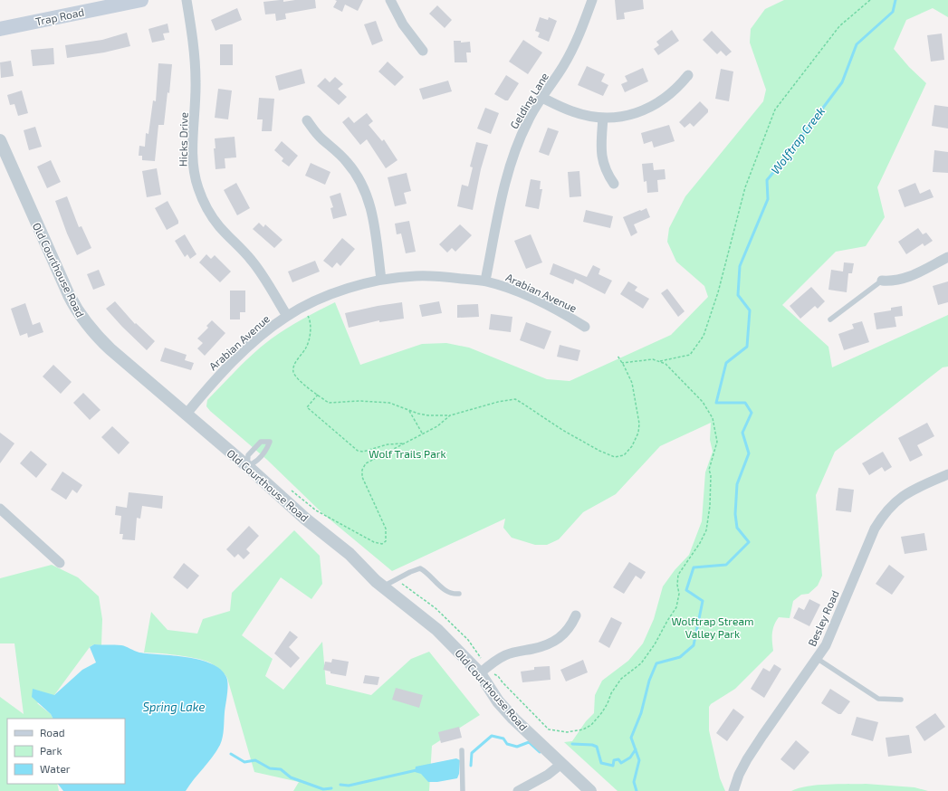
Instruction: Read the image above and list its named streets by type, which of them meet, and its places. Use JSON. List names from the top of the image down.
{
  "streets": {
    "main road": ["Trap Road"],
    "street": [
      "Gelding Lane",
      "Hicks Drive",
      "Old Courthouse Road",
      "Arabian Avenue",
      "Besley Road"
    ]
  },
  "crossings": [
    ["Gelding Lane", "Arabian Avenue"],
    ["Hicks Drive", "Arabian Avenue"],
    ["Old Courthouse Road", "Arabian Avenue"]
  ],
  "water": ["Wolftrap Creek", "Spring Lake"],
  "parks": ["Wolf Trails Park", "Wolftrap Stream Valley Park"],
  "legend": ["Road", "Park", "Water"]
}
